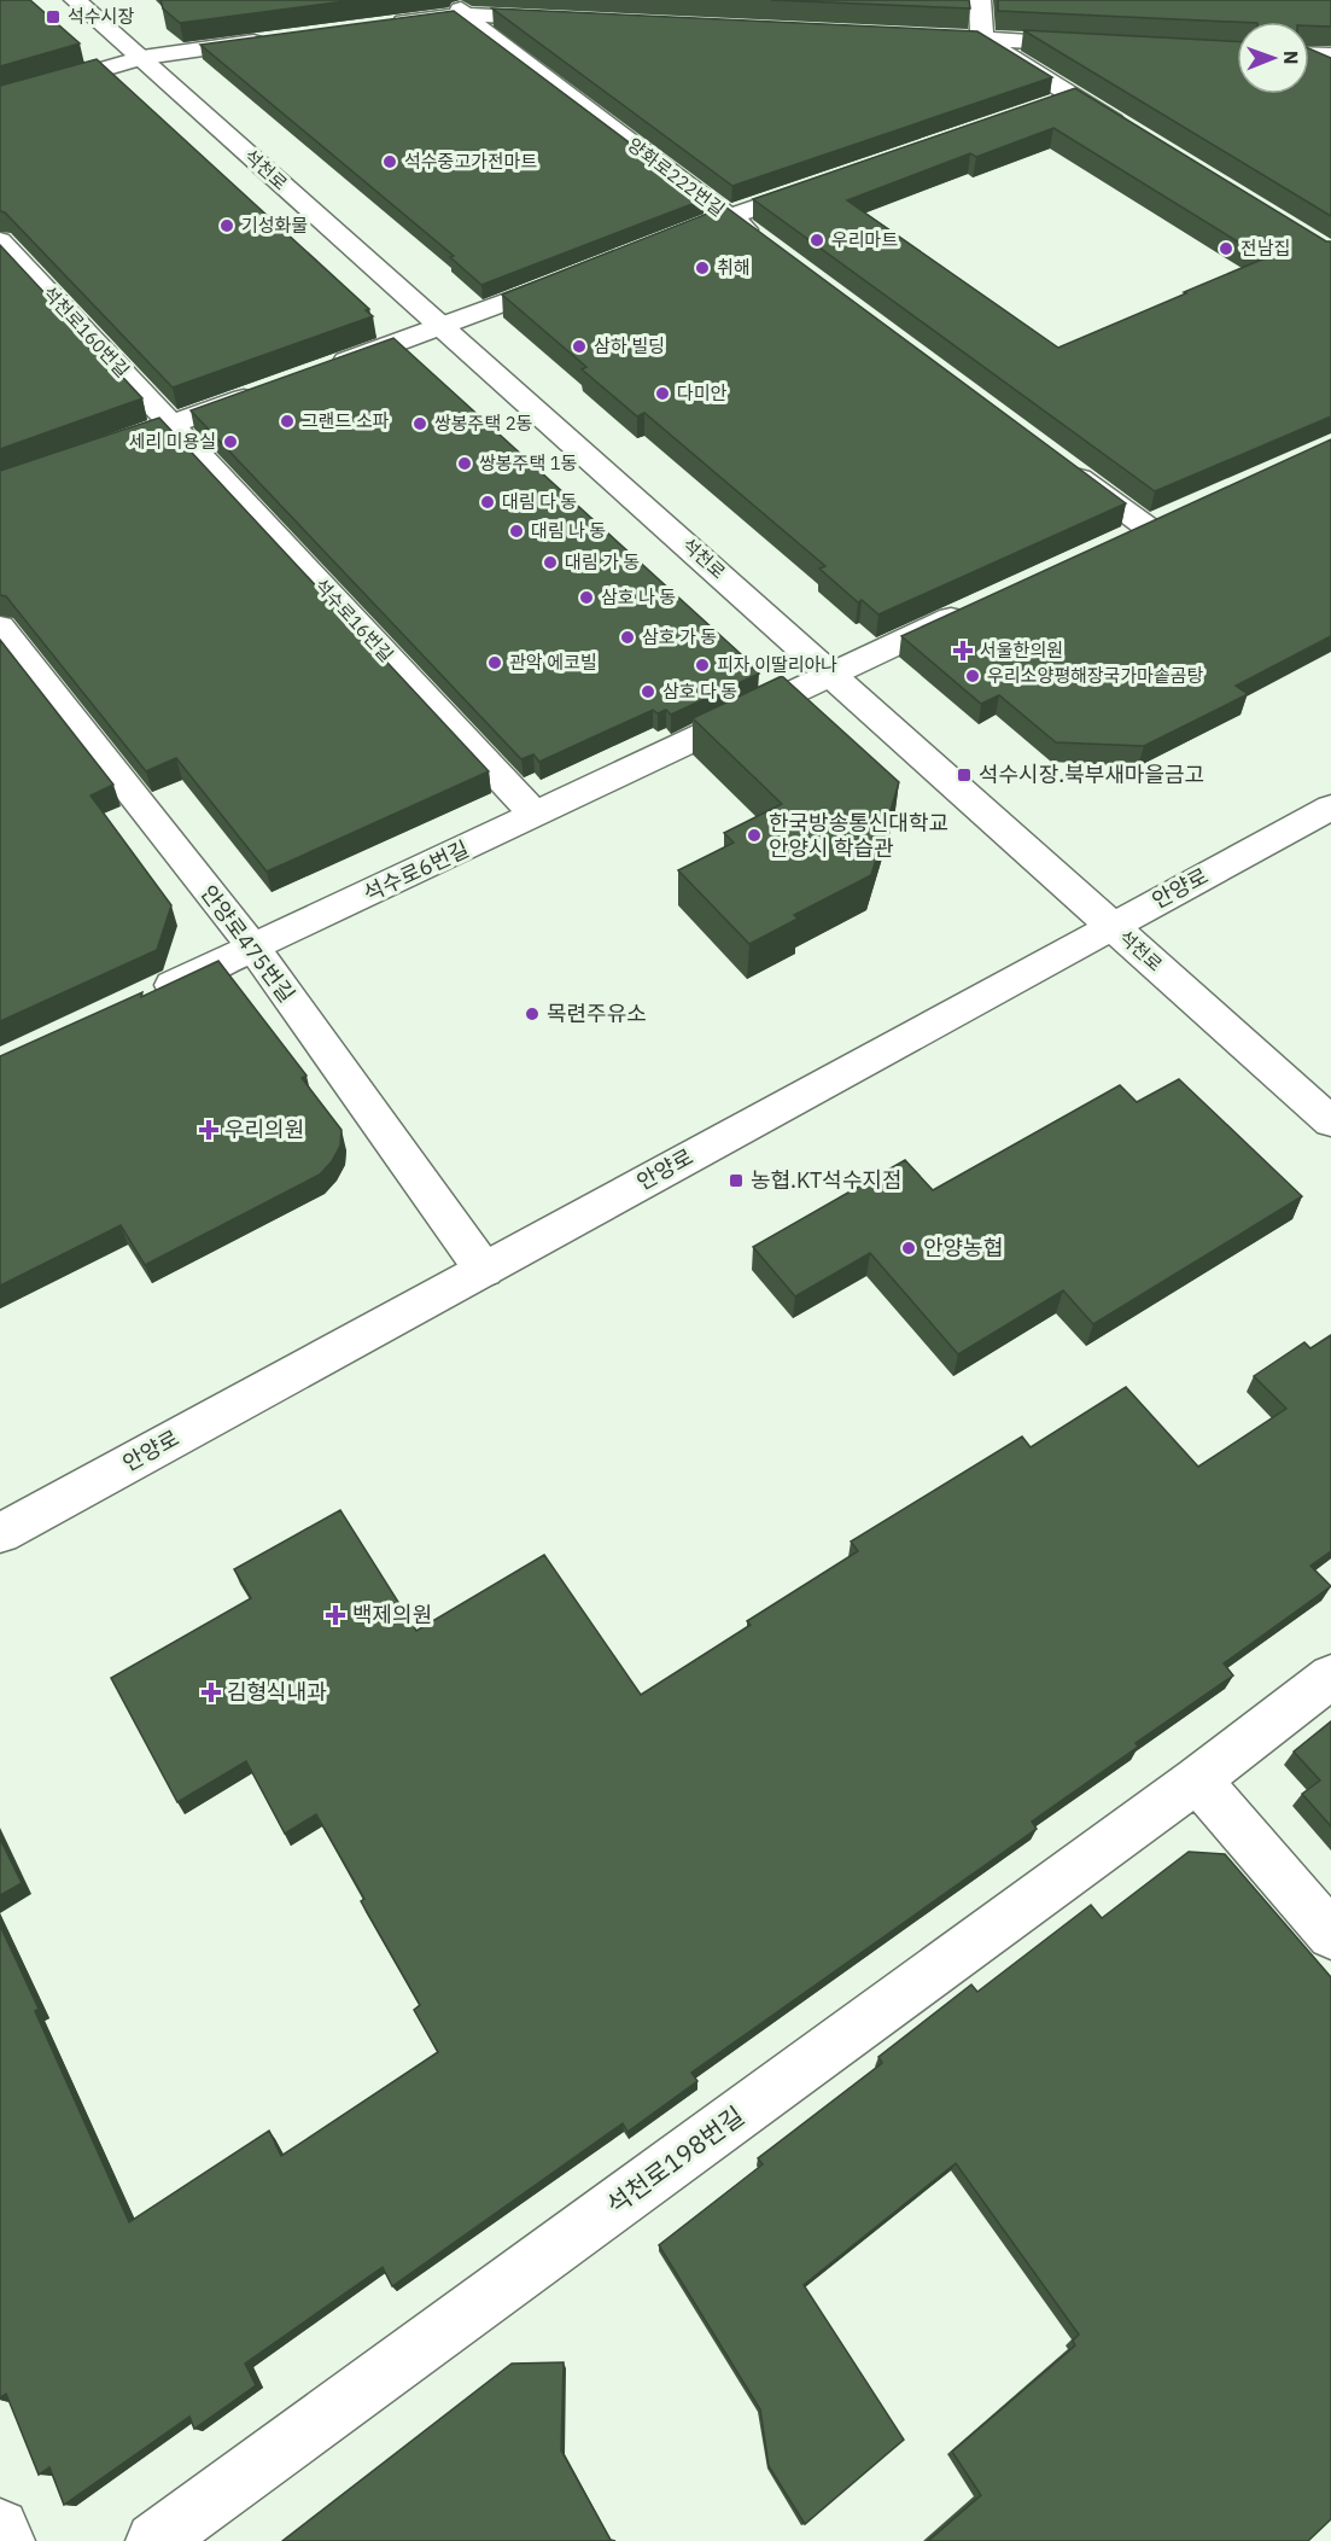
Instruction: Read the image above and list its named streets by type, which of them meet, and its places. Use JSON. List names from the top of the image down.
{
  "streets": {
    "street": [
      "석천로",
      "양화로222번길",
      "석천로160번길",
      "석수로16번길",
      "석수로6번길",
      "안양로",
      "안양로475번길",
      "석천로198번길"
    ]
  },
  "crossings": [
    ["석천로", "석수로6번길"],
    ["석천로", "안양로"],
    ["석천로160번길", "석수로16번길"],
    ["석수로16번길", "석수로6번길"],
    ["석수로6번길", "안양로475번길"],
    ["안양로", "안양로475번길"]
  ],
  "places": {
    "transit": ["석수시장", "석수시장.북부새마을금고", "농협.KT석수지점"],
    "other": [
      "석수중고가전마트",
      "기성화물",
      "우리마트",
      "전남집",
      "취해",
      "삼하 빌딩",
      "다미안",
      "그랜드 소파",
      "쌍봉주택 2동",
      "세리 미용실",
      "쌍봉주택 1동",
      "대림 다 동",
      "대림 나 동",
      "대림 가 동",
      "삼호 나 동",
      "삼호 가 동",
      "관악 에코빌",
      "피자 이딸리아나",
      "우리소양평해장국가마솥곰탕",
      "삼호 다 동",
      "한국방송통신대학교 안양시 학습관",
      "목련주유소",
      "안양농협"
    ],
    "health": [
      "서울한의원",
      "우리의원",
      "백제의원",
      "김형식내과"
    ]
  },
  "north": "right"
}
